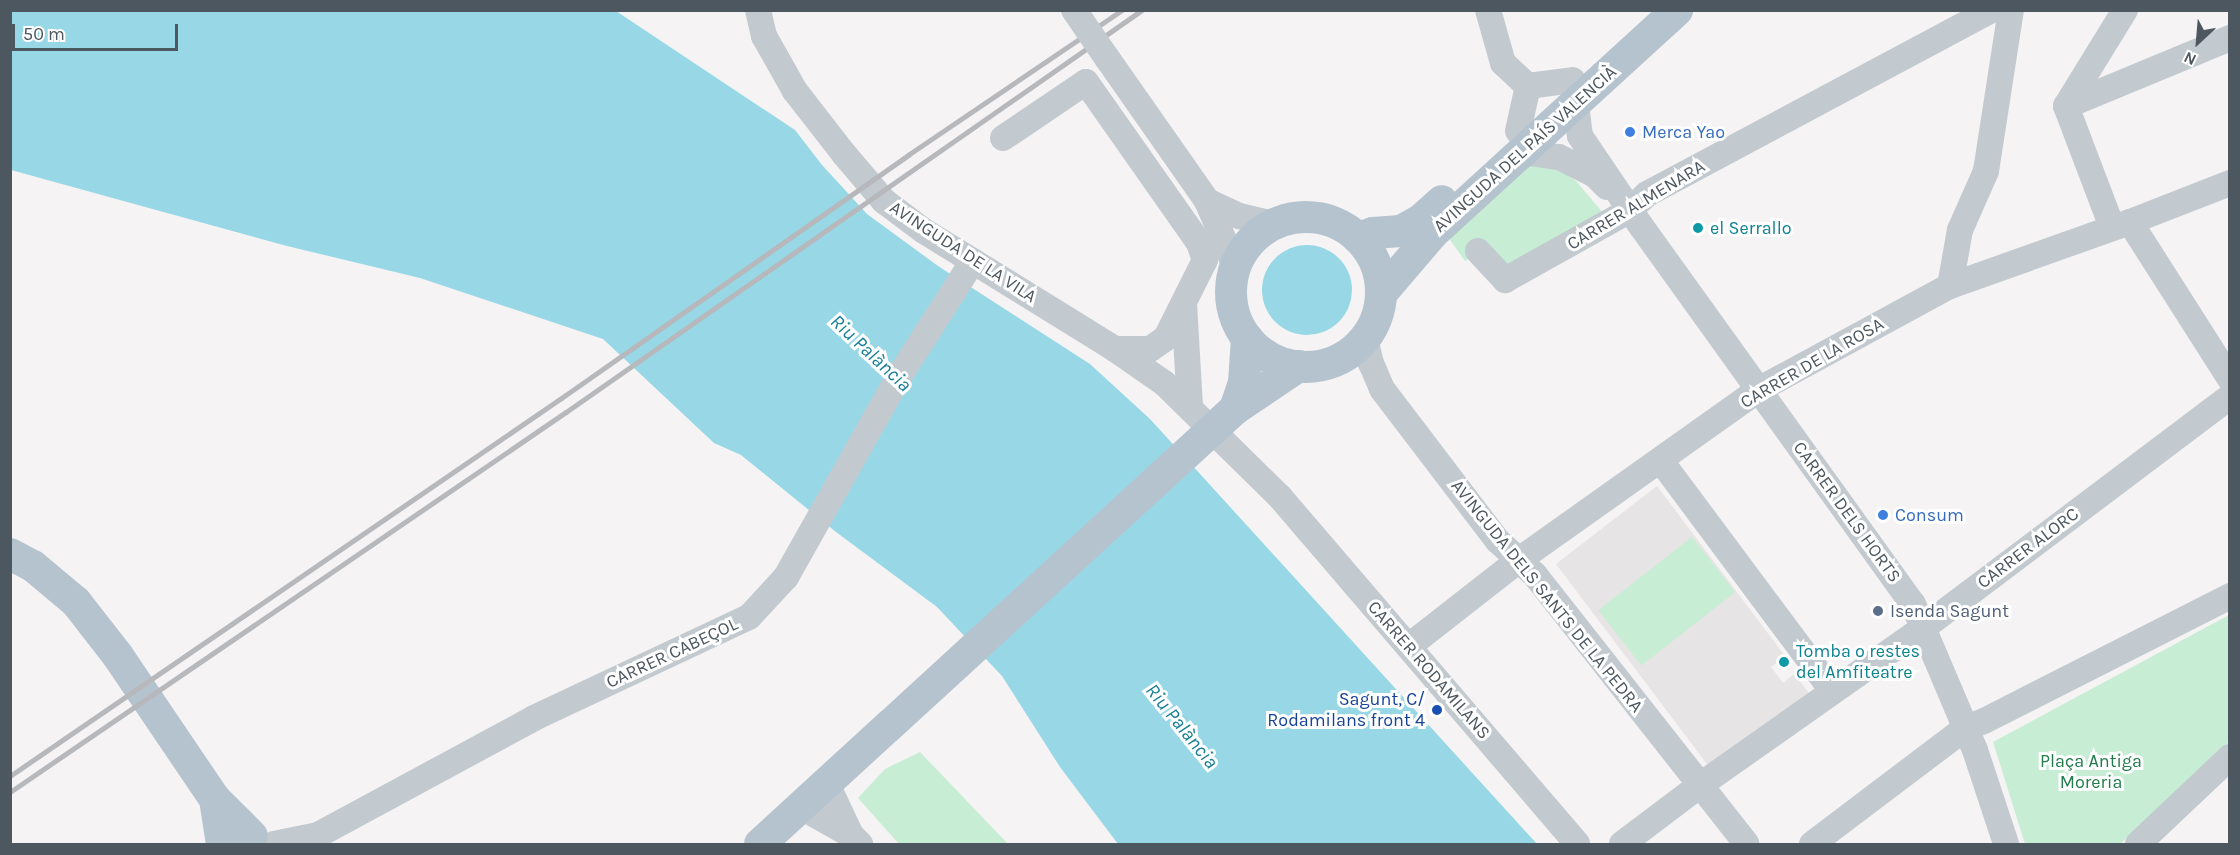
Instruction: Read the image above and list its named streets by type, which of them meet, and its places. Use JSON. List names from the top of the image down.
{
  "streets": {
    "main road": ["AVINGUDA DEL PAÍS VALENCIÀ"],
    "street": [
      "CARRER ALMENARA",
      "AVINGUDA DE LA VILA",
      "CARRER DE LA ROSA",
      "CARRER DELS HORTS",
      "CARRER ALORC",
      "AVINGUDA DELS SANTS DE LA PEDRA",
      "CARRER CABEÇOL",
      "CARRER RODAMILANS"
    ]
  },
  "crossings": [
    ["AVINGUDA DEL PAÍS VALENCIÀ", "CARRER DELS HORTS"],
    ["AVINGUDA DEL PAÍS VALENCIÀ", "AVINGUDA DELS SANTS DE LA PEDRA"],
    ["CARRER ALMENARA", "CARRER DELS HORTS"],
    ["AVINGUDA DE LA VILA", "CARRER CABEÇOL"],
    ["AVINGUDA DE LA VILA", "CARRER RODAMILANS"],
    ["CARRER DE LA ROSA", "CARRER DELS HORTS"],
    ["CARRER DE LA ROSA", "AVINGUDA DELS SANTS DE LA PEDRA"],
    ["CARRER DE LA ROSA", "CARRER RODAMILANS"],
    ["CARRER DELS HORTS", "CARRER ALORC"],
    ["CARRER ALORC", "AVINGUDA DELS SANTS DE LA PEDRA"]
  ],
  "water": ["Riu Palància"],
  "parks": ["Plaça Antiga Moreria"],
  "places": [
    "Merca Yao",
    "el Serrallo",
    "Consum",
    "Isenda Sagunt",
    "Tomba o restes del Amfiteatre",
    "Sagunt, C/ Rodamilans front 4"
  ],
  "scale_bar": "50 m",
  "north": "bottom left"
}
